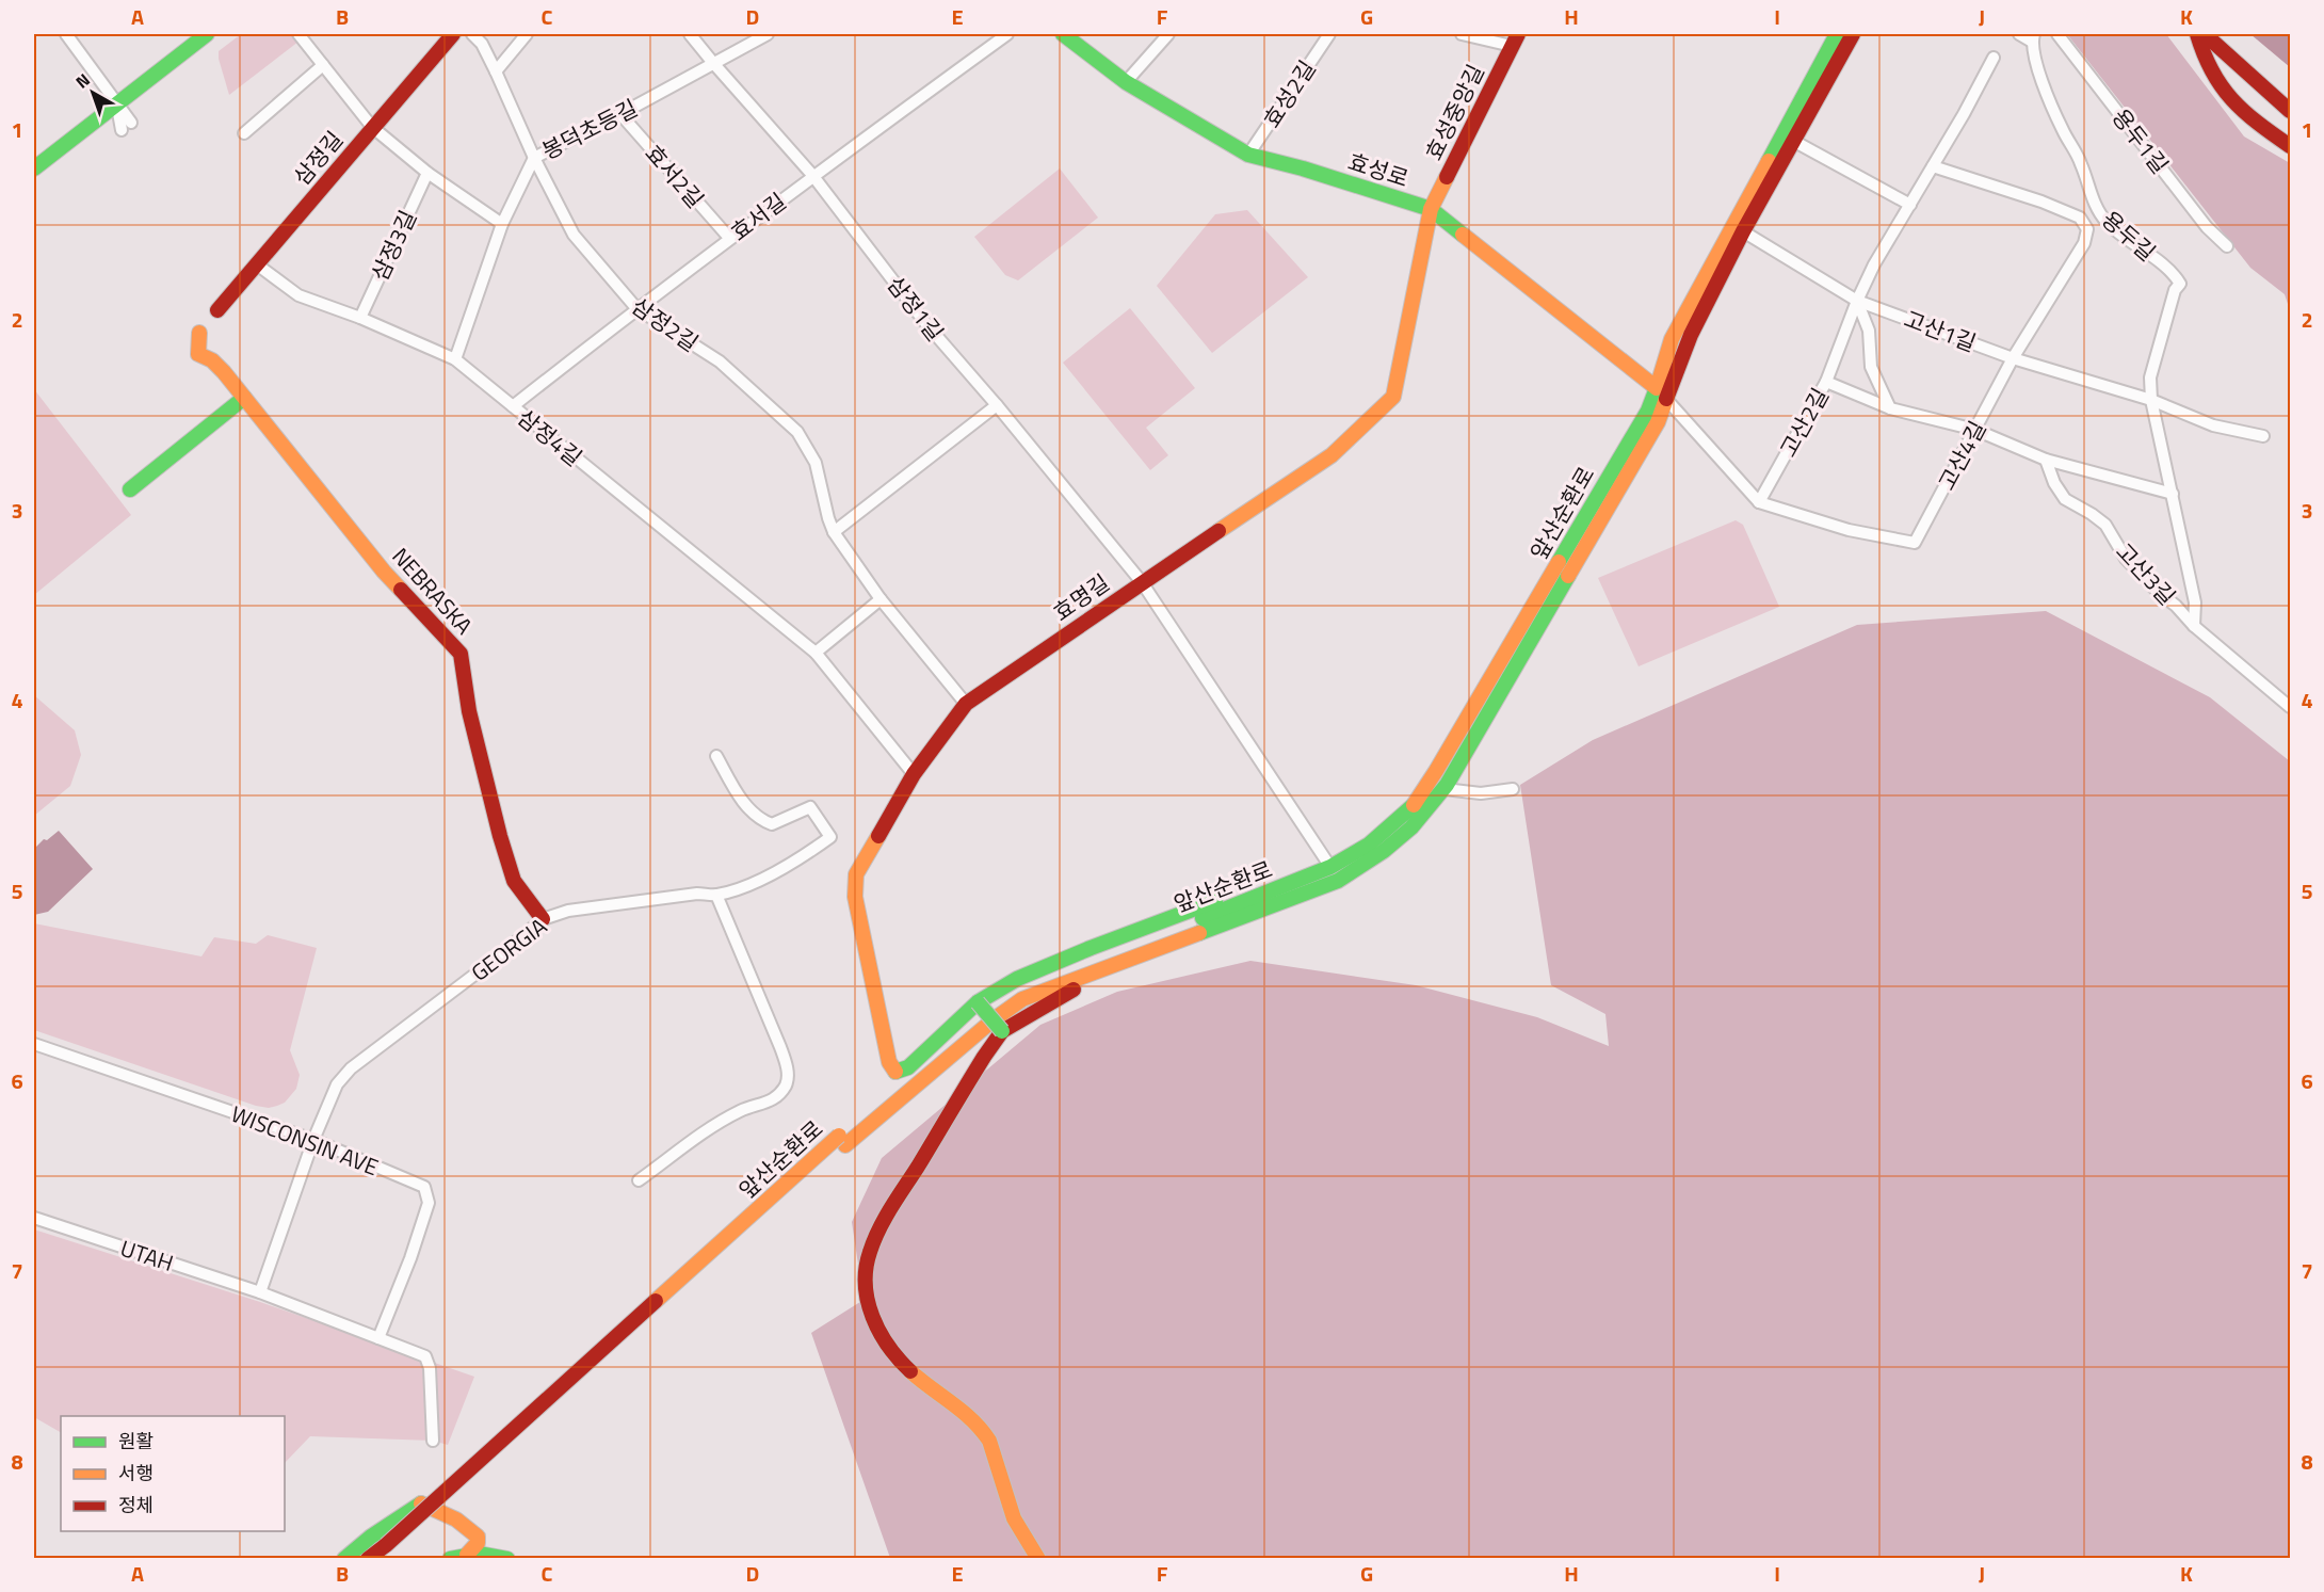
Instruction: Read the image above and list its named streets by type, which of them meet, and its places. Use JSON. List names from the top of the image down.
{
  "streets": {
    "main road": [
      "효성중앙길",
      "삼정길",
      "효성로",
      "앞산순환로",
      "NEBRASKA",
      "효명길"
    ],
    "street": [
      "효성2길",
      "봉덕초등길",
      "용두1길",
      "효서2길",
      "효서길",
      "용두길",
      "삼정3길",
      "삼정1길",
      "삼정2길",
      "고산1길",
      "고산2길",
      "삼정4길",
      "고산4길",
      "고산3길",
      "GEORGIA",
      "WISCONSIN AVE",
      "UTAH"
    ]
  },
  "crossings": [
    ["효성2길", "효성로"],
    ["효성중앙길", "효성로"],
    ["효성중앙길", "효명길"],
    ["봉덕초등길", "효서2길"],
    ["봉덕초등길", "삼정1길"],
    ["봉덕초등길", "삼정2길"],
    ["봉덕초등길", "삼정4길"],
    ["삼정길", "삼정4길"],
    ["효성로", "앞산순환로"],
    ["효성로", "효명길"],
    ["효서2길", "효서길"],
    ["효서길", "삼정1길"],
    ["효서길", "삼정2길"],
    ["효서길", "삼정4길"],
    ["용두길", "고산1길"],
    ["용두길", "고산3길"],
    ["삼정3길", "삼정4길"],
    ["삼정1길", "앞산순환로"],
    ["삼정1길", "효명길"],
    ["삼정2길", "효명길"],
    ["고산1길", "고산2길"],
    ["고산1길", "고산4길"],
    ["고산1길", "앞산순환로"],
    ["고산2길", "고산4길"],
    ["삼정4길", "효명길"],
    ["NEBRASKA", "GEORGIA"],
    ["GEORGIA", "WISCONSIN AVE"],
    ["GEORGIA", "UTAH"],
    ["WISCONSIN AVE", "UTAH"]
  ],
  "legend": ["원활", "서행", "정체"],
  "north": "top left",
  "grid": {
    "columns": [
      "A",
      "B",
      "C",
      "D",
      "E",
      "F",
      "G",
      "H",
      "I",
      "J",
      "K"
    ],
    "rows": [
      "1",
      "2",
      "3",
      "4",
      "5",
      "6",
      "7",
      "8"
    ]
  }
}
